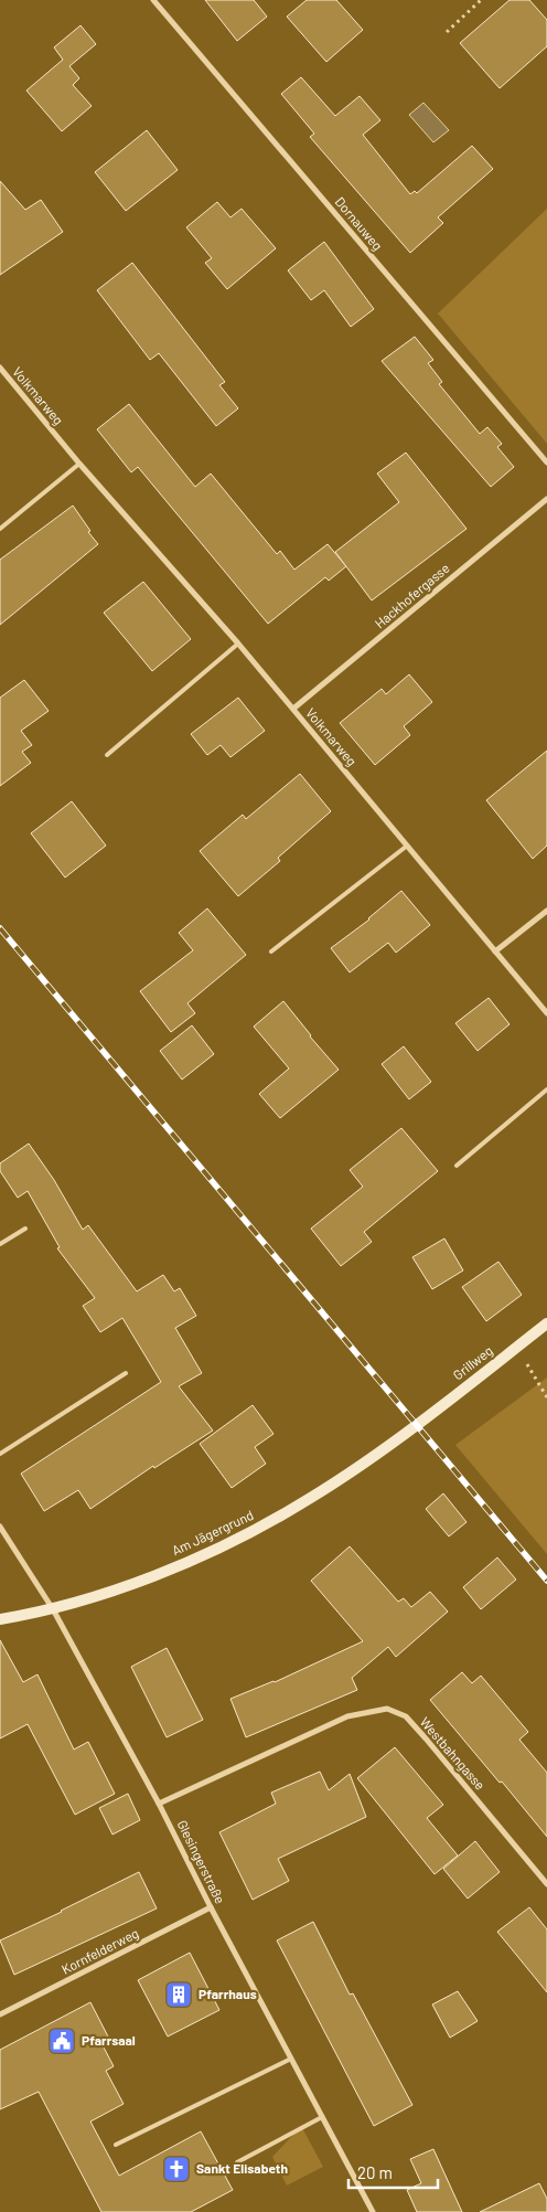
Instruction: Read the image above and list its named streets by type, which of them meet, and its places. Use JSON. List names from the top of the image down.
{
  "streets": {
    "main road": ["Grillweg", "Am Jägergrund"],
    "street": [
      "Dornauweg",
      "Volkmarweg",
      "Hackhofergasse",
      "Westbahngasse",
      "Glesingerstraße",
      "Kornfelderweg"
    ]
  },
  "crossings": [
    ["Volkmarweg", "Hackhofergasse"],
    ["Grillweg", "Am Jägergrund"],
    ["Am Jägergrund", "Glesingerstraße"],
    ["Westbahngasse", "Glesingerstraße"],
    ["Glesingerstraße", "Kornfelderweg"]
  ],
  "places": {
    "building": ["Pfarrhaus"],
    "public building": ["Pfarrsaal"],
    "church": ["Sankt Elisabeth"]
  },
  "scale_bar": "20 m"
}
